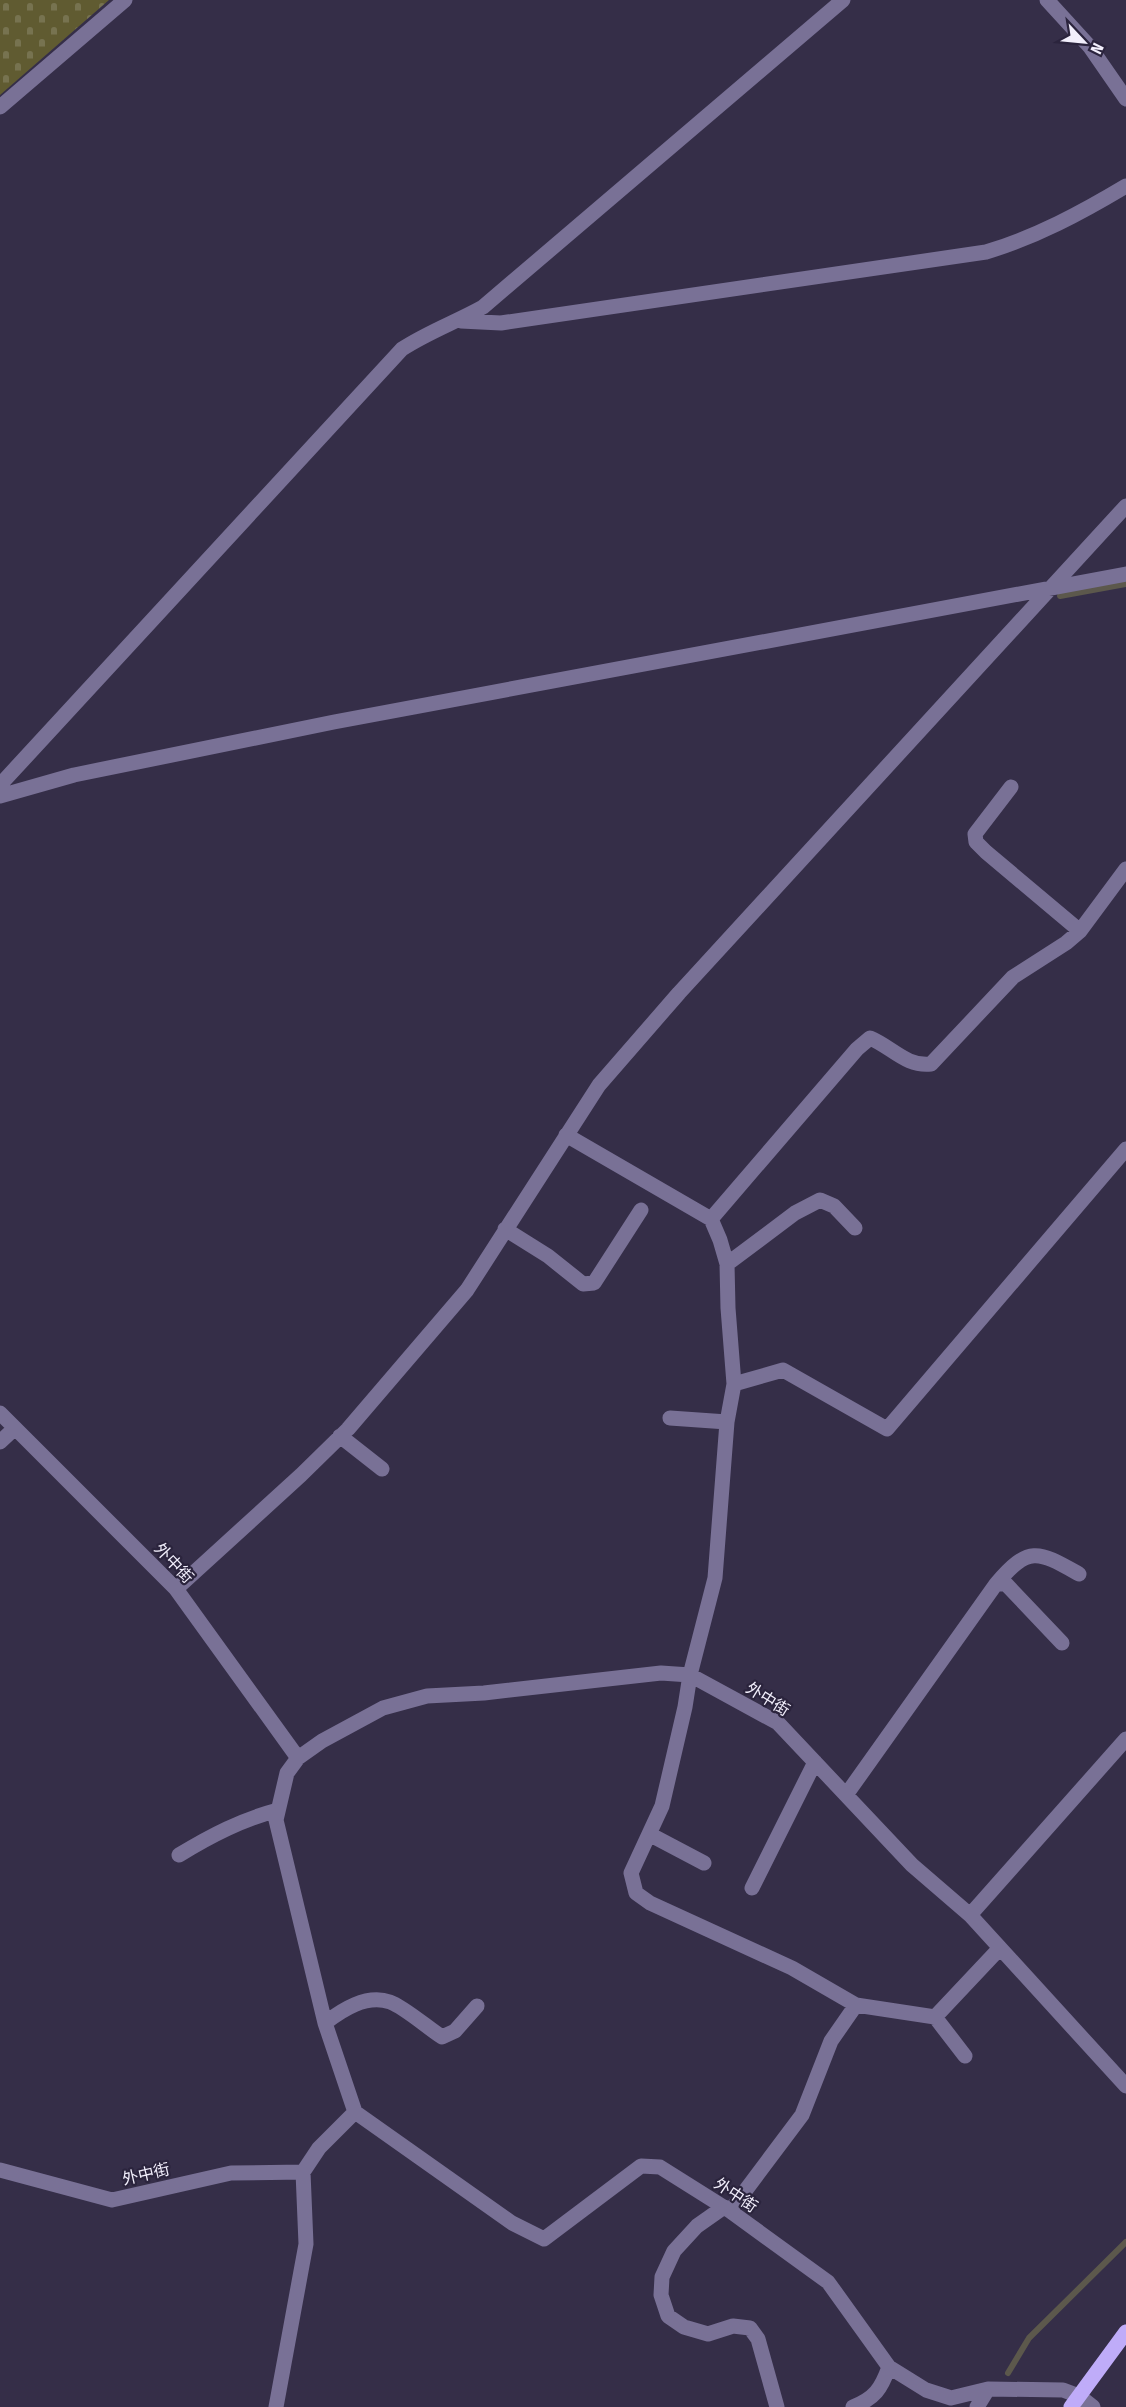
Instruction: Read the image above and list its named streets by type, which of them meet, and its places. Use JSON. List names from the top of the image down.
{
  "streets": {
    "street": ["外中街"]
  },
  "north": "bottom right"
}
